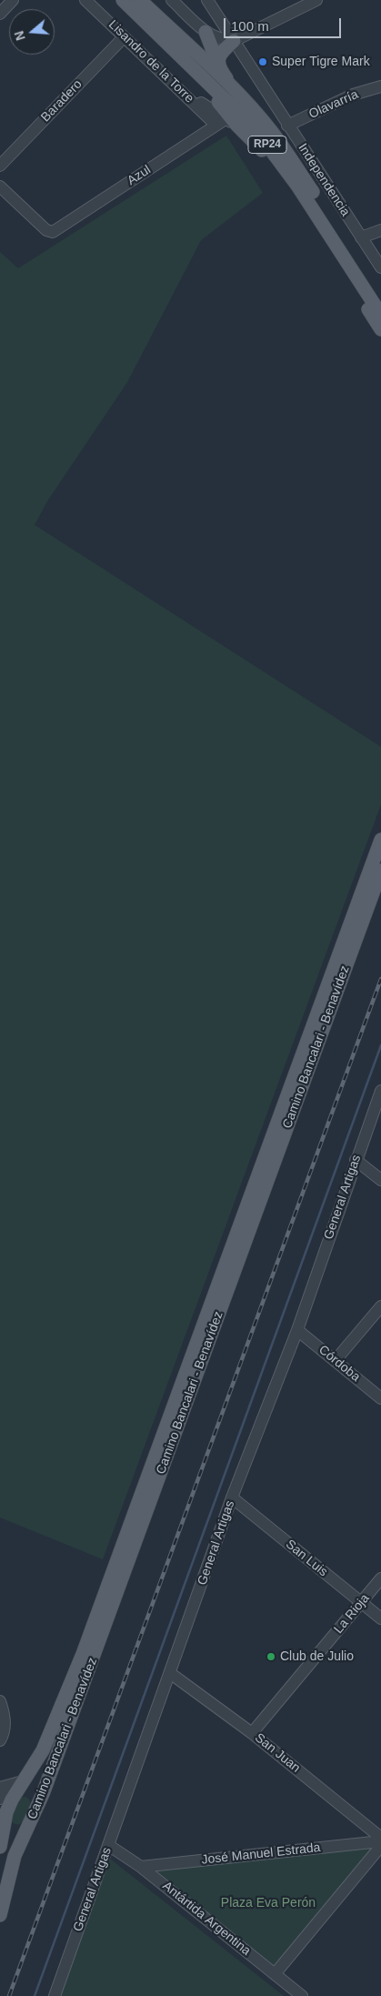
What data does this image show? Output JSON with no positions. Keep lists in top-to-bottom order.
{
  "streets": {
    "main road": ["RP24", "Camino Bancalari - Benavídez"],
    "street": [
      "Lisandro de la Torre",
      "Baradero",
      "Olavarría",
      "Azul",
      "Independencia",
      "General Artigas",
      "Córdoba",
      "San Luis",
      "La Rioja",
      "San Juan",
      "José Manuel Estrada",
      "Antártida Argentina"
    ]
  },
  "crossings": [
    ["Lisandro de la Torre", "Baradero"],
    ["Lisandro de la Torre", "Azul"],
    ["Olavarría", "Independencia"],
    ["General Artigas", "Córdoba"],
    ["General Artigas", "San Luis"],
    ["General Artigas", "San Juan"],
    ["General Artigas", "Antártida Argentina"],
    ["San Luis", "La Rioja"],
    ["La Rioja", "San Juan"],
    ["José Manuel Estrada", "Antártida Argentina"]
  ],
  "parks": ["Plaza Eva Perón"],
  "places": ["Super Tigre Mark", "Club de Julio"],
  "scale_bar": "100 m",
  "north": "left"
}
